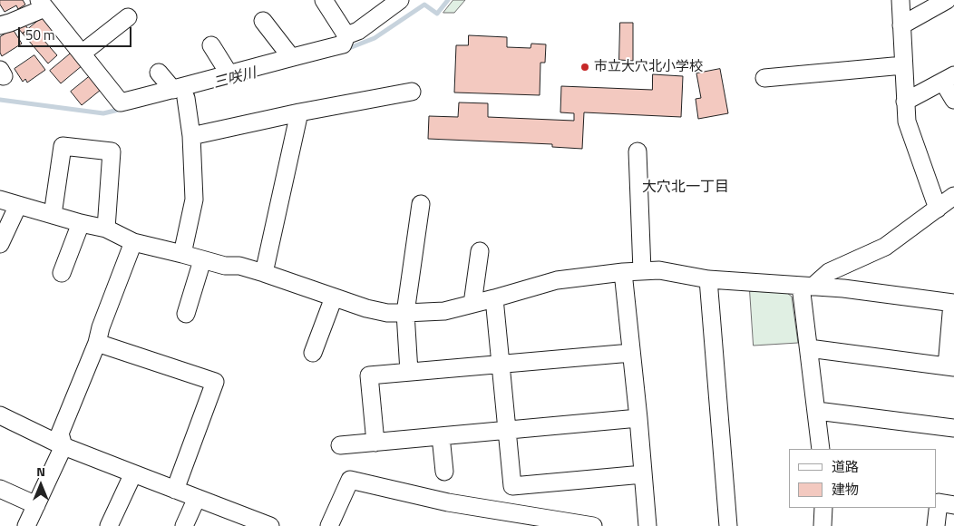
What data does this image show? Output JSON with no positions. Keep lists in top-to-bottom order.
{
  "districts": ["大穴北一丁目"],
  "water": ["三咲川"],
  "places": ["市立大穴北小学校"],
  "legend": ["道路", "建物"],
  "scale_bar": "50 m",
  "north": "top"
}
